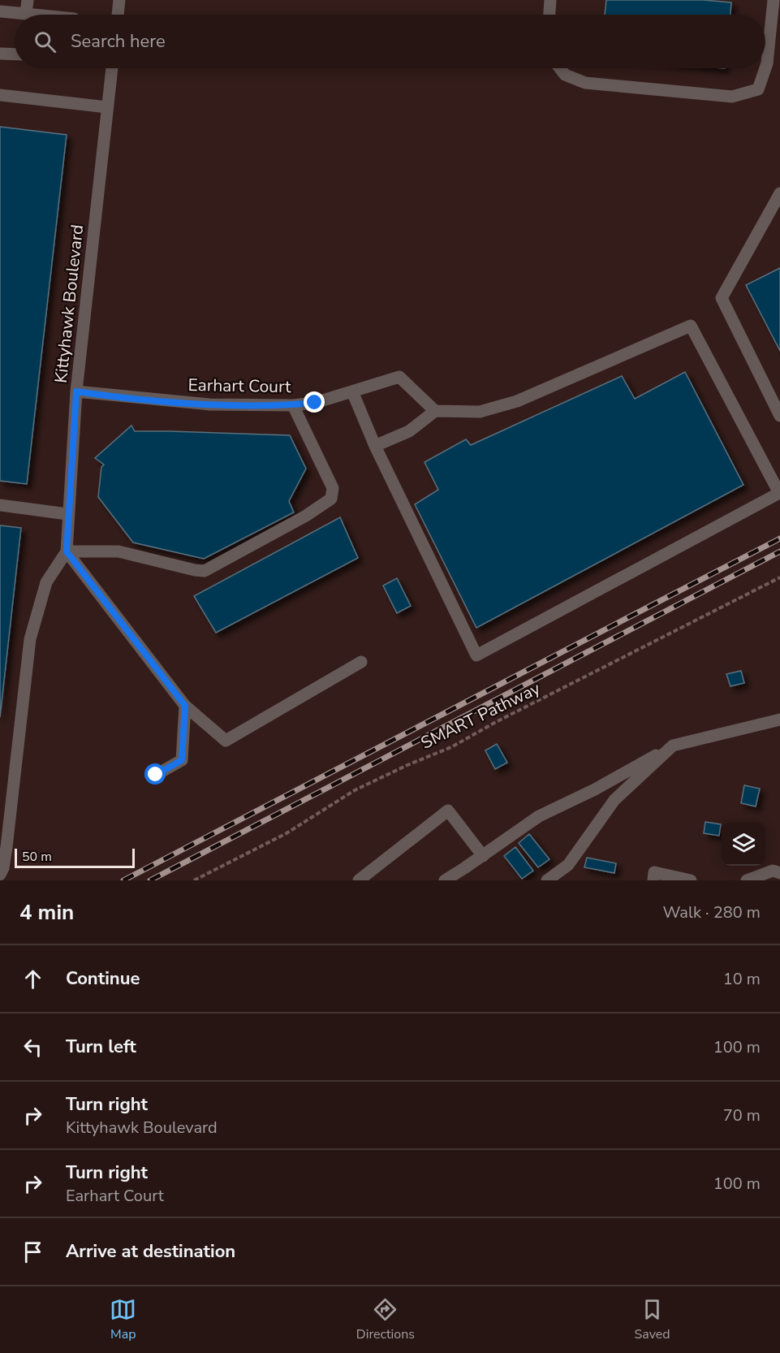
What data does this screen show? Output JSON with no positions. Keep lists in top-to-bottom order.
{
  "streets": {
    "street": ["Kittyhawk Boulevard", "Earhart Court"],
    "path": ["SMART Pathway"]
  },
  "crossings": [
    ["Kittyhawk Boulevard", "Earhart Court"]
  ],
  "scale_bar": "50 m",
  "page": {
    "search": "Search here",
    "scale": "50 m",
    "heading": ["4 min", "Walk · 280 m"],
    "list": [
      ["Continue", "10 m"],
      ["Turn left", "100 m"],
      ["Turn right", "Kittyhawk Boulevard", "70 m"],
      ["Turn right", "Earhart Court", "100 m"],
      "Arrive at destination"
    ],
    "nav": ["Map", "Directions", "Saved"]
  }
}
